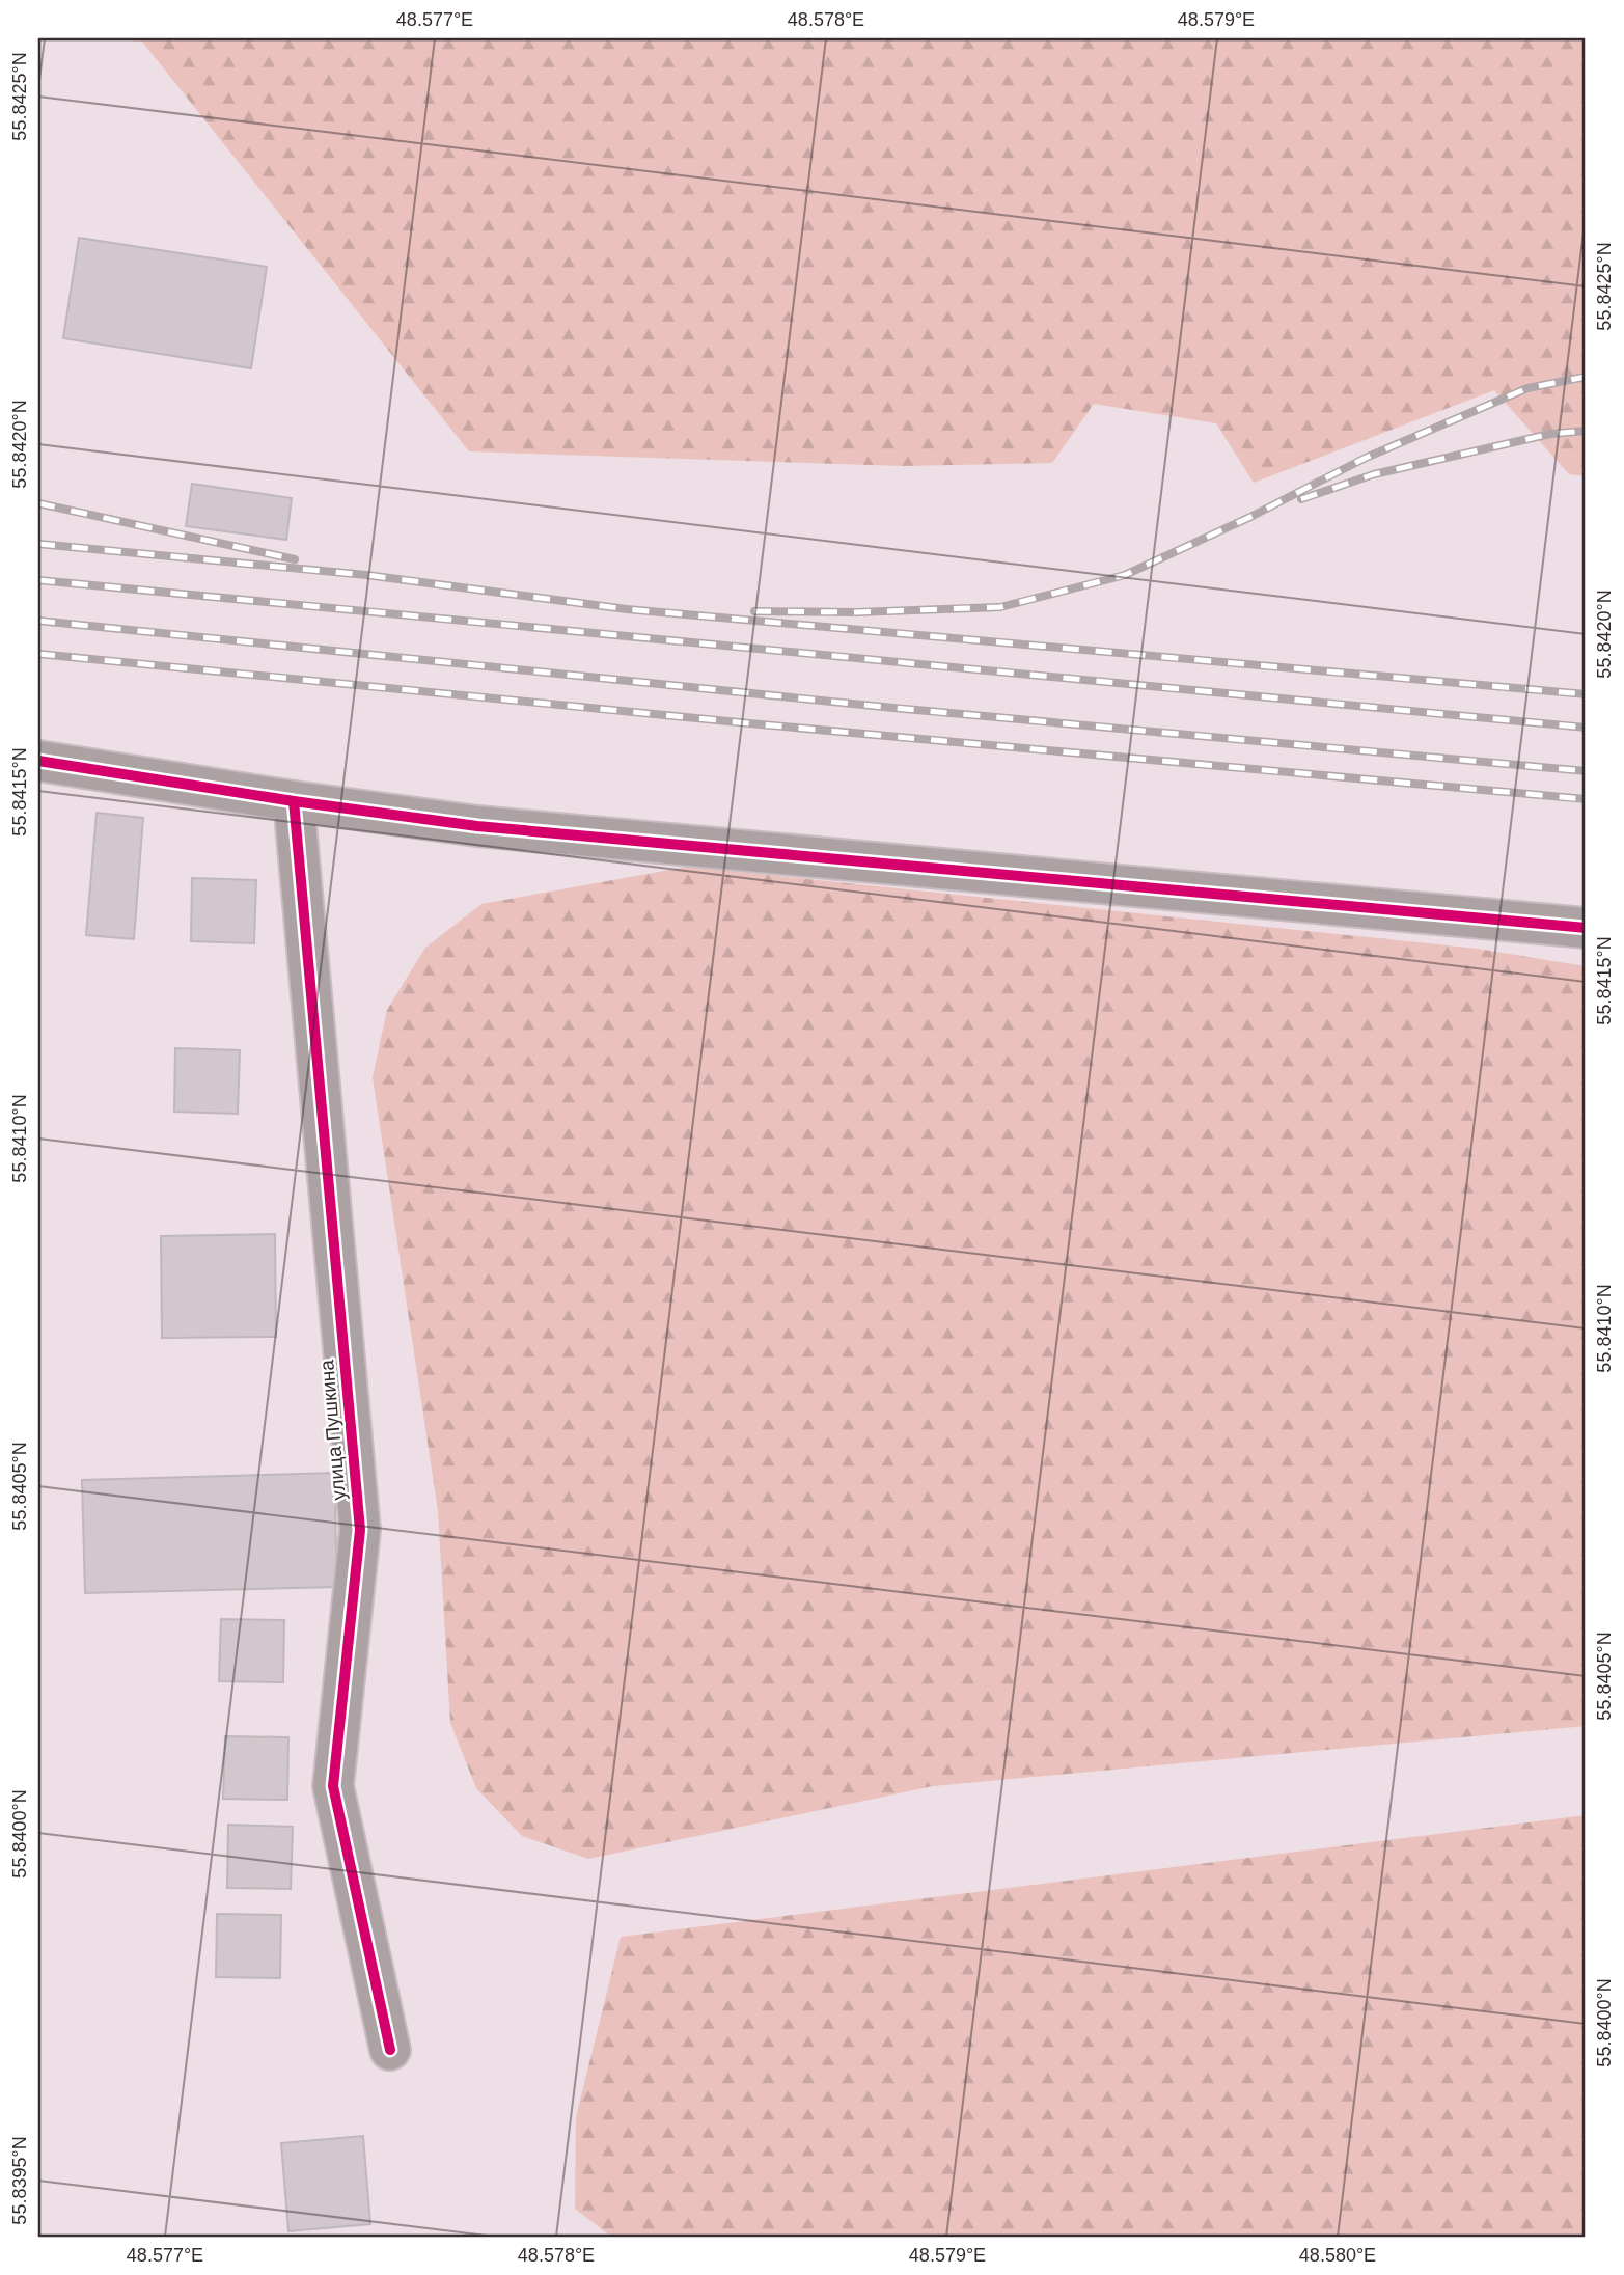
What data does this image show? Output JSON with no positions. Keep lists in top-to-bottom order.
{
  "streets": {
    "street": ["улица Пушкина"]
  },
  "coordinates": [
    "48.577°E",
    "48.578°E",
    "48.579°E",
    "55.8425°N",
    "55.8420°N",
    "55.8415°N",
    "55.8410°N",
    "55.8405°N",
    "55.8400°N",
    "55.8395°N",
    "48.580°E"
  ]
}
